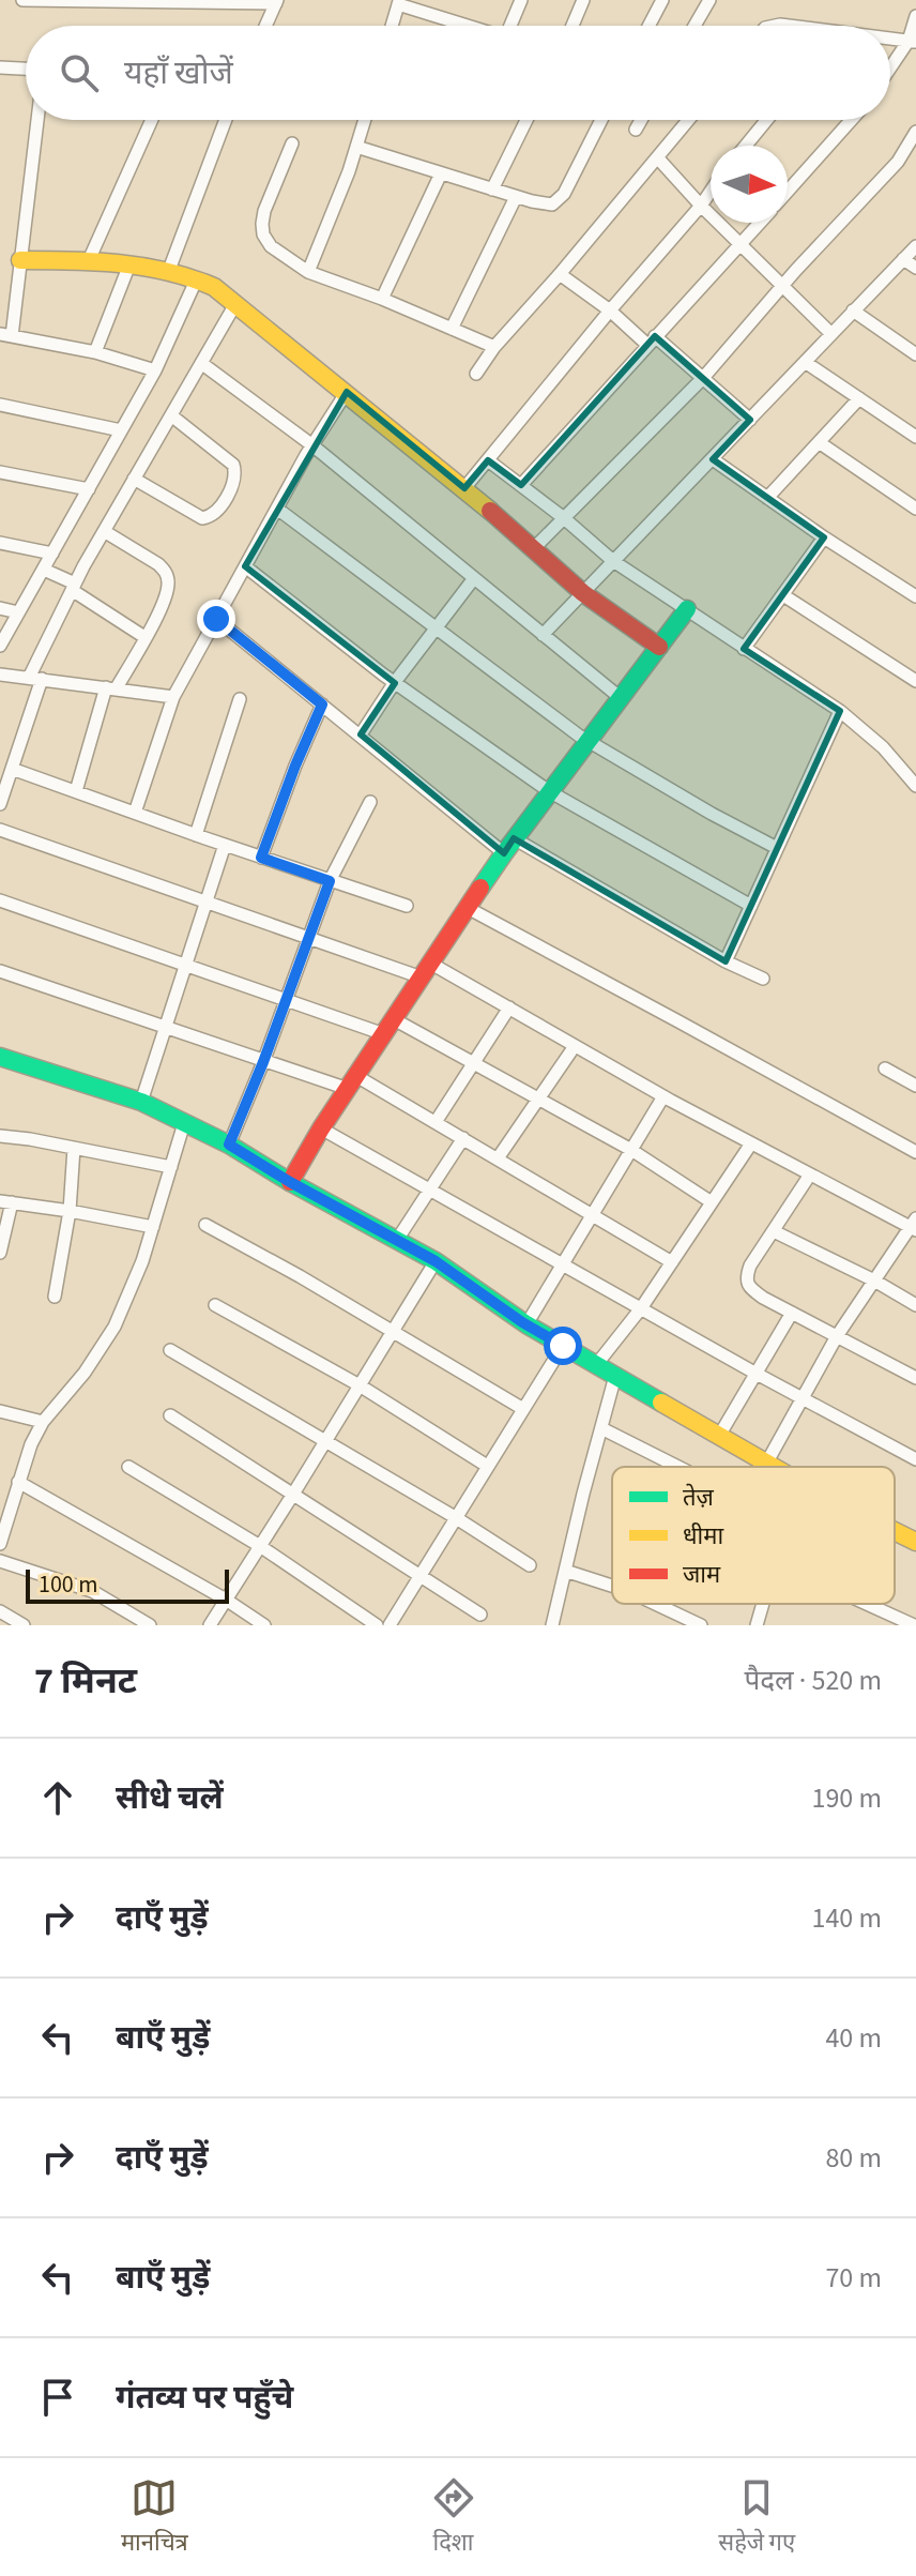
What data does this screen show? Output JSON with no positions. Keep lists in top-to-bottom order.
{
  "legend": ["तेज़", "धीमा", "जाम"],
  "scale_bar": "100 m",
  "north": "right",
  "page": {
    "search": "यहाँ खोजें",
    "scale": "100 m",
    "heading": ["7 मिनट", "पैदल · 520 m"],
    "list": [
      ["सीधे चलें", "190 m"],
      ["दाएँ मुड़ें", "140 m"],
      ["बाएँ मुड़ें", "40 m"],
      ["दाएँ मुड़ें", "80 m"],
      ["बाएँ मुड़ें", "70 m"],
      "गंतव्य पर पहुँचे"
    ],
    "nav": ["मानचित्र", "दिशा", "सहेजे गए"]
  }
}
